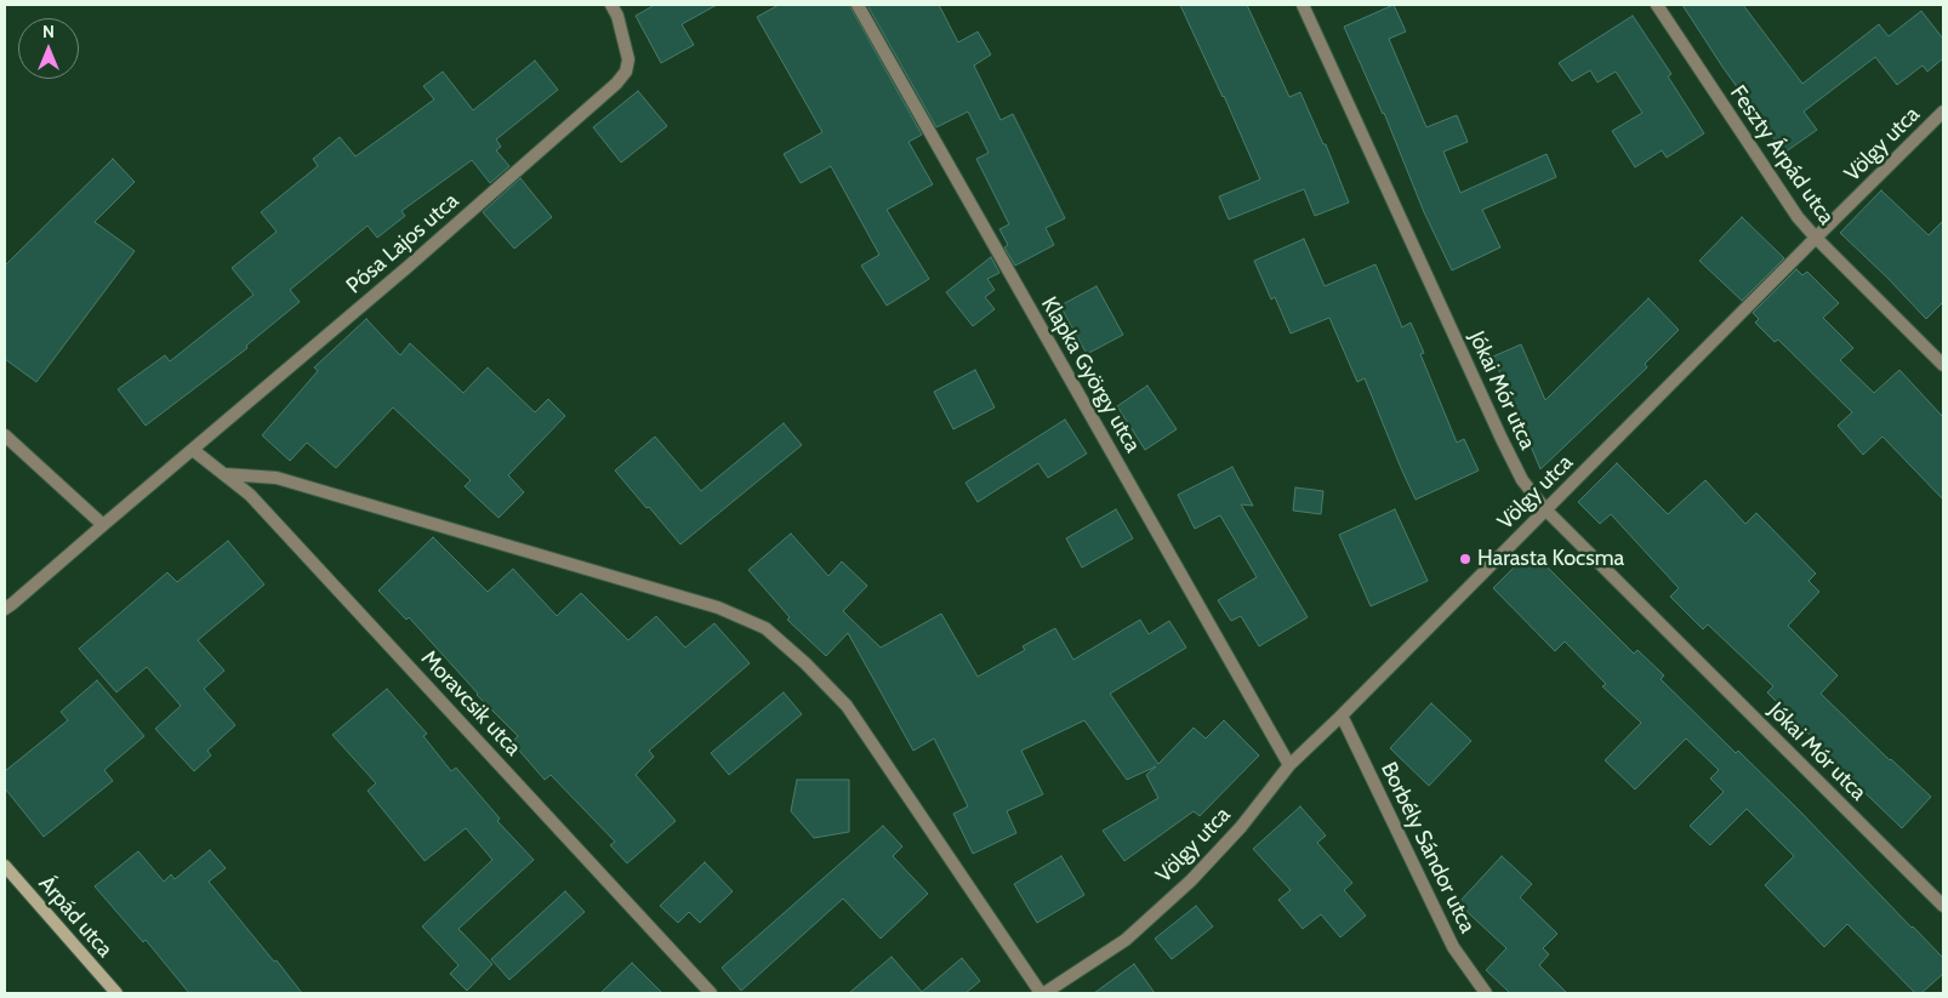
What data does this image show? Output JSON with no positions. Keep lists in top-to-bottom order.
{
  "streets": {
    "street": [
      "Völgy utca",
      "Feszty Árpád utca",
      "Pósa Lajos utca",
      "Klapka György utca",
      "Jókai Mór utca",
      "Moravcsik utca",
      "Borbély Sándor utca",
      "Árpád utca"
    ]
  },
  "crossings": [
    ["Völgy utca", "Feszty Árpád utca"],
    ["Völgy utca", "Klapka György utca"],
    ["Völgy utca", "Jókai Mór utca"],
    ["Völgy utca", "Borbély Sándor utca"],
    ["Pósa Lajos utca", "Moravcsik utca"]
  ],
  "places": ["Harasta Kocsma"],
  "north": "top"
}
